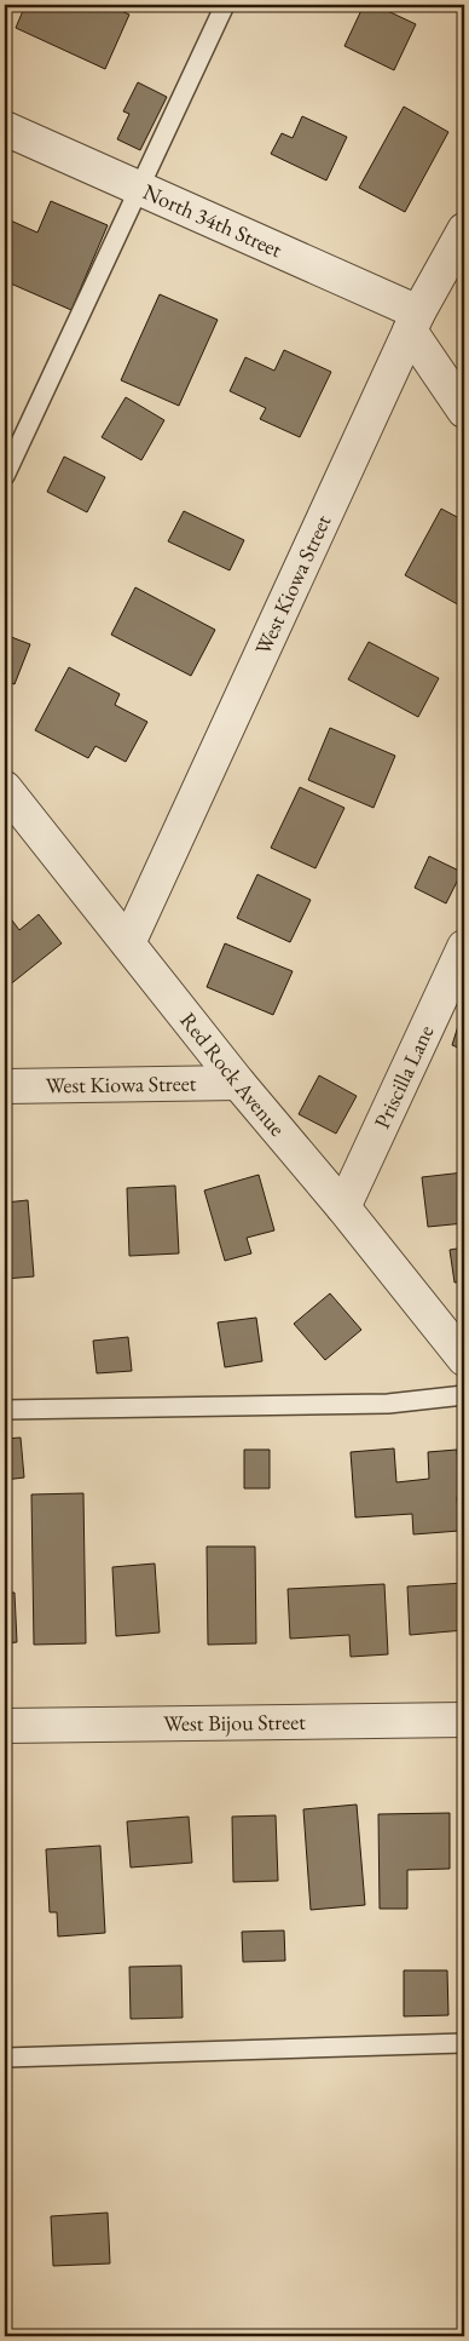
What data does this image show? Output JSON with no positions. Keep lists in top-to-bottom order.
{
  "streets": {
    "street": [
      "North 34th Street",
      "West Kiowa Street",
      "Red Rock Avenue",
      "Priscilla Lane",
      "West Bijou Street"
    ]
  },
  "crossings": [
    ["North 34th Street", "West Kiowa Street"],
    ["West Kiowa Street", "Red Rock Avenue"],
    ["Red Rock Avenue", "Priscilla Lane"]
  ]
}
